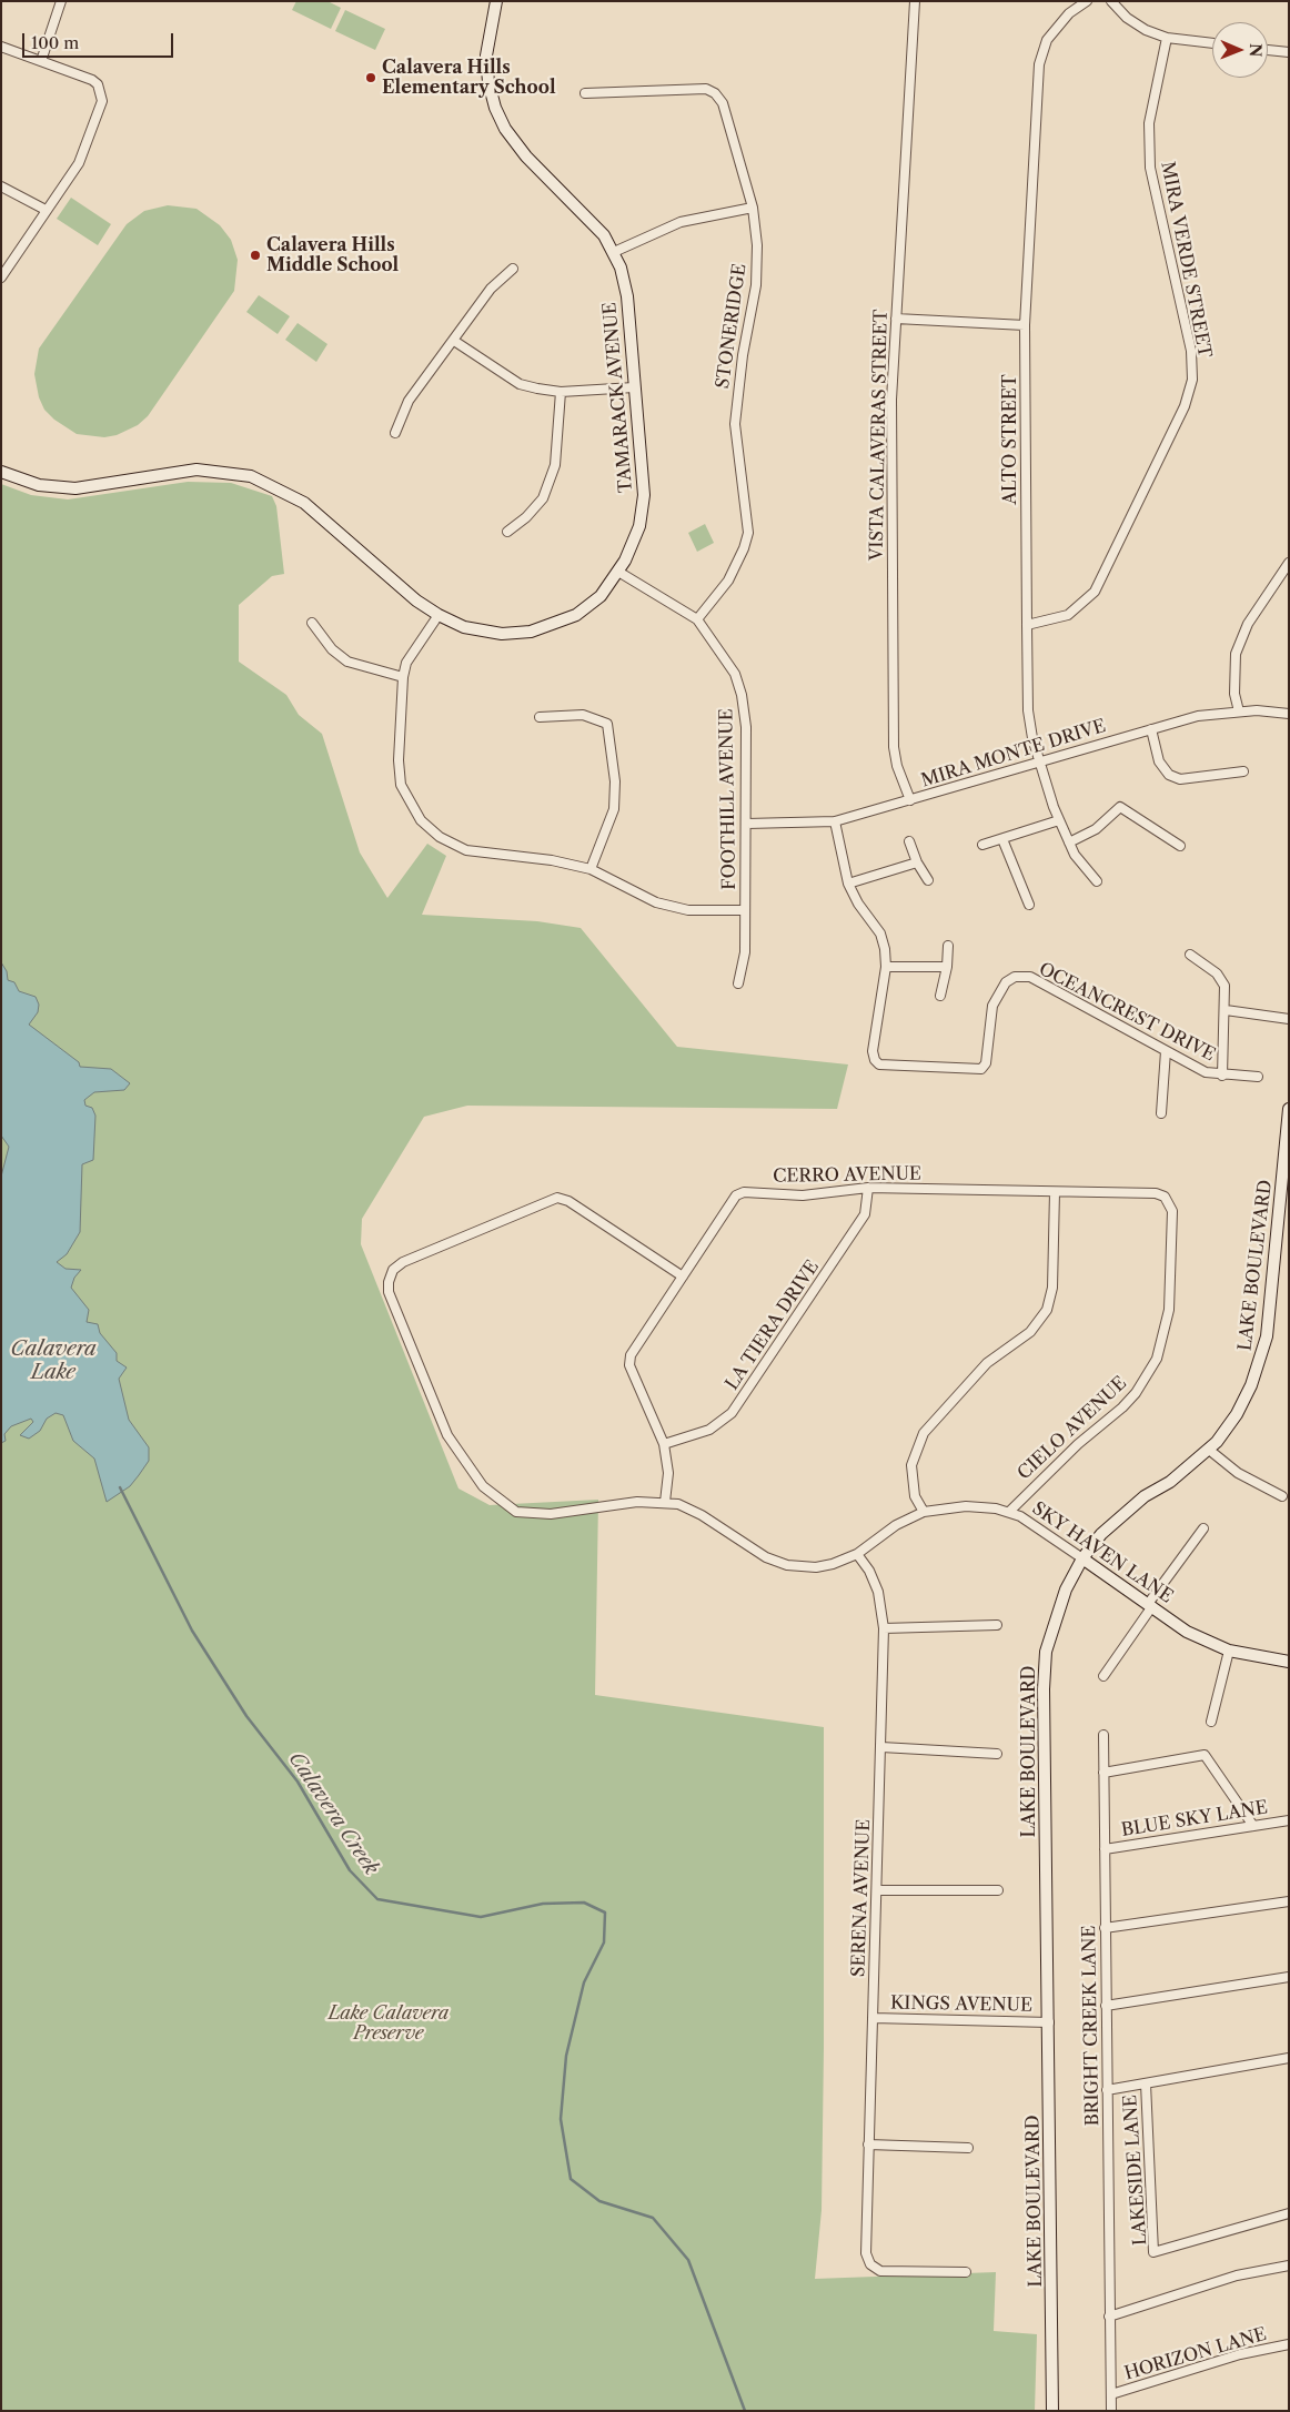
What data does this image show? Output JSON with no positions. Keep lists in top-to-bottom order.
{
  "streets": {
    "street": [
      "MIRA VERDE STREET",
      "STONERIDGE",
      "TAMARACK AVENUE",
      "VISTA CALAVERAS STREET",
      "ALTO STREET",
      "MIRA MONTE DRIVE",
      "FOOTHILL AVENUE",
      "OCEANCREST DRIVE",
      "CERRO AVENUE",
      "LAKE BOULEVARD",
      "LA TIERA DRIVE",
      "CIELO AVENUE",
      "SKY HAVEN LANE",
      "BLUE SKY LANE",
      "SERENA AVENUE",
      "KINGS AVENUE",
      "BRIGHT CREEK LANE",
      "LAKESIDE LANE",
      "HORIZON LANE"
    ]
  },
  "crossings": [
    ["MIRA VERDE STREET", "ALTO STREET"],
    ["STONERIDGE", "FOOTHILL AVENUE"],
    ["TAMARACK AVENUE", "FOOTHILL AVENUE"],
    ["VISTA CALAVERAS STREET", "MIRA MONTE DRIVE"],
    ["ALTO STREET", "MIRA MONTE DRIVE"],
    ["MIRA MONTE DRIVE", "FOOTHILL AVENUE"],
    ["CERRO AVENUE", "LA TIERA DRIVE"],
    ["CERRO AVENUE", "CIELO AVENUE"],
    ["CERRO AVENUE", "SKY HAVEN LANE"],
    ["LAKE BOULEVARD", "SKY HAVEN LANE"],
    ["LAKE BOULEVARD", "KINGS AVENUE"],
    ["CIELO AVENUE", "SKY HAVEN LANE"],
    ["SKY HAVEN LANE", "SERENA AVENUE"],
    ["BLUE SKY LANE", "BRIGHT CREEK LANE"],
    ["SERENA AVENUE", "KINGS AVENUE"],
    ["BRIGHT CREEK LANE", "HORIZON LANE"]
  ],
  "water": ["Calavera Lake", "Calavera Creek"],
  "parks": ["Lake Calavera Preserve"],
  "places": ["Calavera Hills Elementary School", "Calavera Hills Middle School"],
  "scale_bar": "100 m",
  "north": "right"
}
